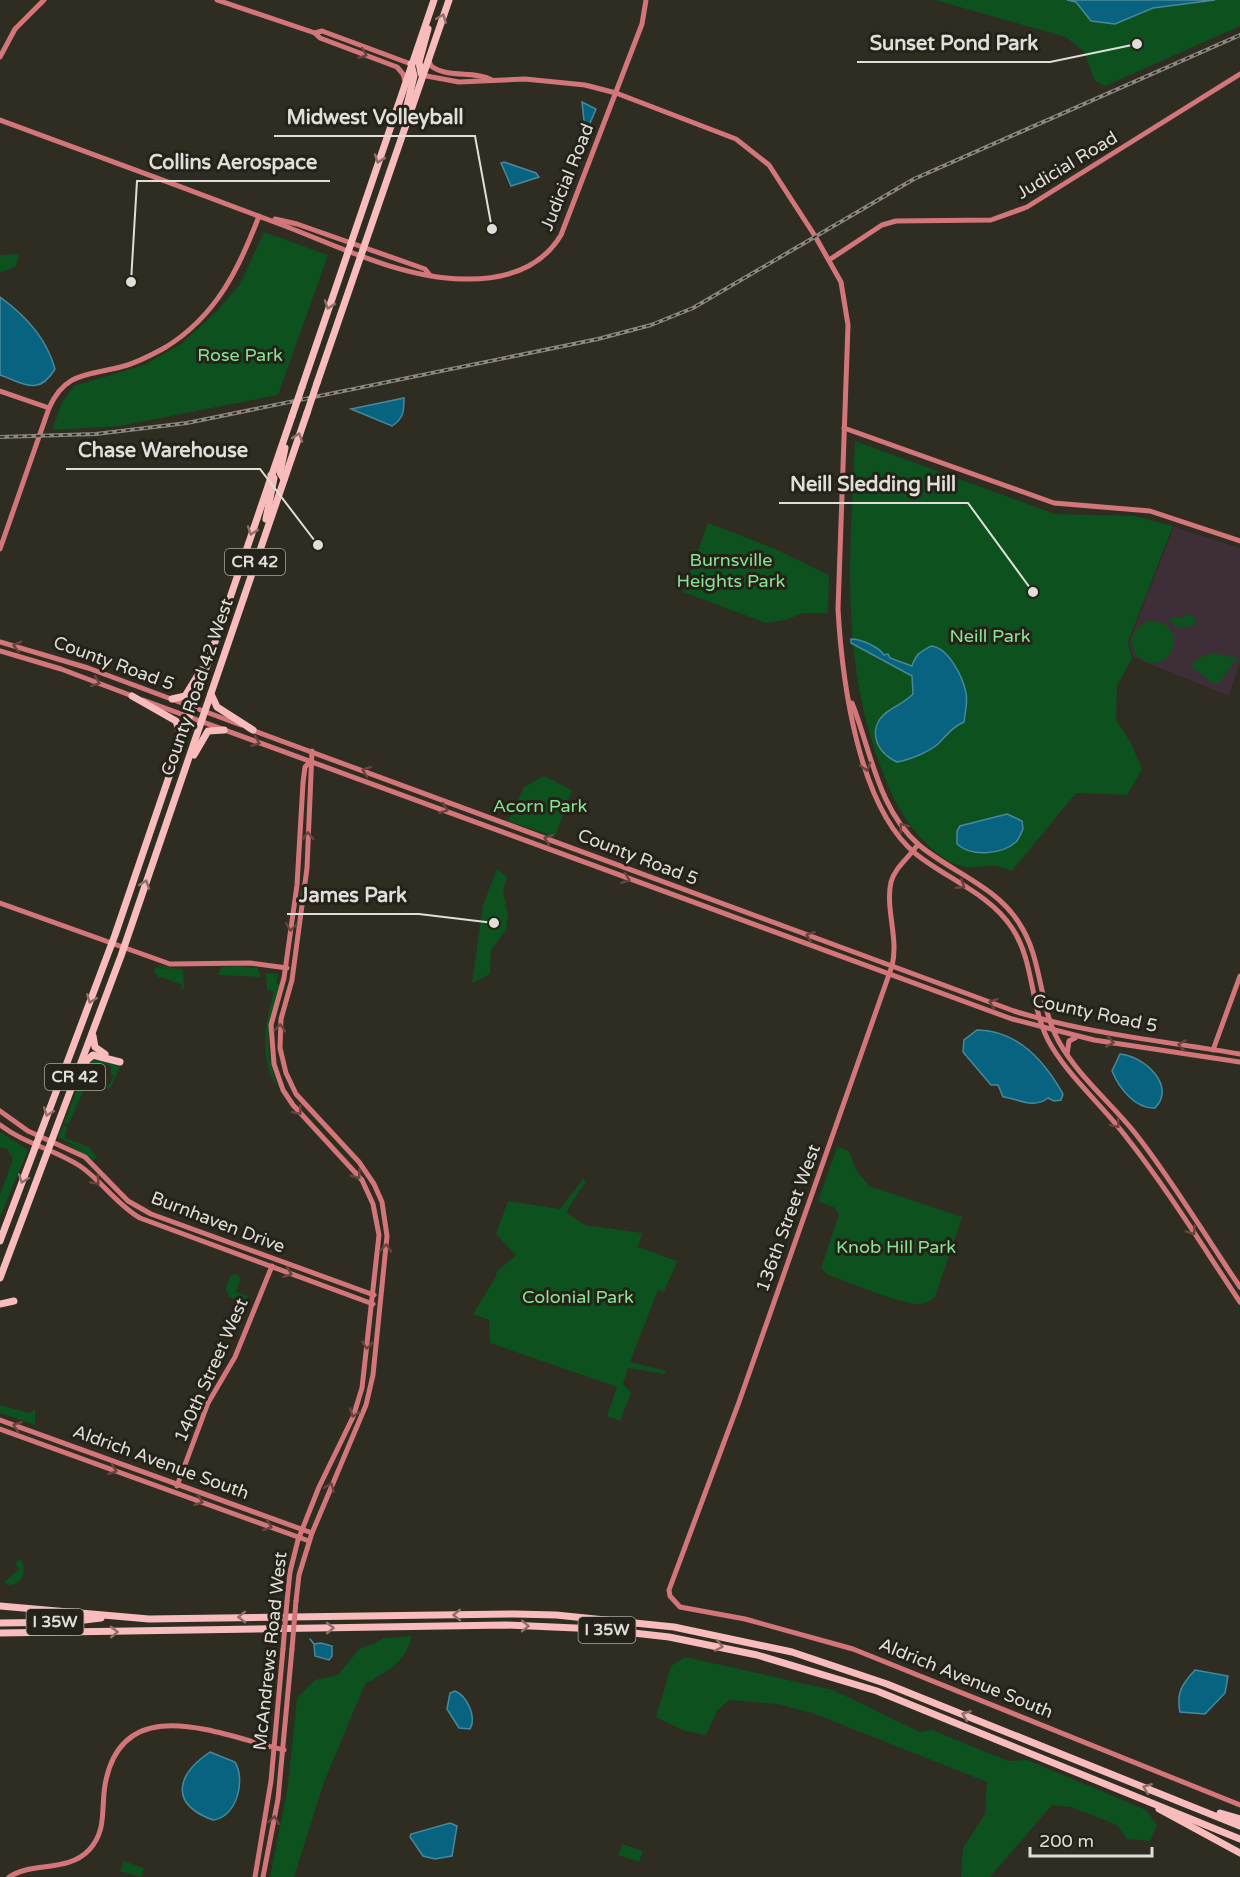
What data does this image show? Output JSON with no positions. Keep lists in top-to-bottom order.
{
  "streets": {
    "highway": ["CR 42", "County Road 42 West", "I 35W"],
    "street": [
      "Judicial Road",
      "County Road 5",
      "136th Street West",
      "Burnhaven Drive",
      "140th Street West",
      "Aldrich Avenue South",
      "McAndrews Road West"
    ]
  },
  "crossings": [
    ["Judicial Road", "County Road 42 West"],
    ["County Road 5", "County Road 42 West"],
    ["County Road 5", "136th Street West"],
    ["County Road 5", "McAndrews Road West"],
    ["County Road 42 West", "Burnhaven Drive"],
    ["136th Street West", "Aldrich Avenue South"],
    ["Burnhaven Drive", "140th Street West"],
    ["Burnhaven Drive", "McAndrews Road West"],
    ["140th Street West", "Aldrich Avenue South"],
    ["Aldrich Avenue South", "McAndrews Road West"]
  ],
  "parks": [
    "Rose Park",
    "Burnsville Heights Park",
    "Neill Park",
    "Acorn Park",
    "Knob Hill Park",
    "Colonial Park"
  ],
  "places": [
    "Sunset Pond Park",
    "Midwest Volleyball",
    "Collins Aerospace",
    "Chase Warehouse",
    "Neill Sledding Hill",
    "James Park"
  ],
  "scale_bar": "200 m"
}
